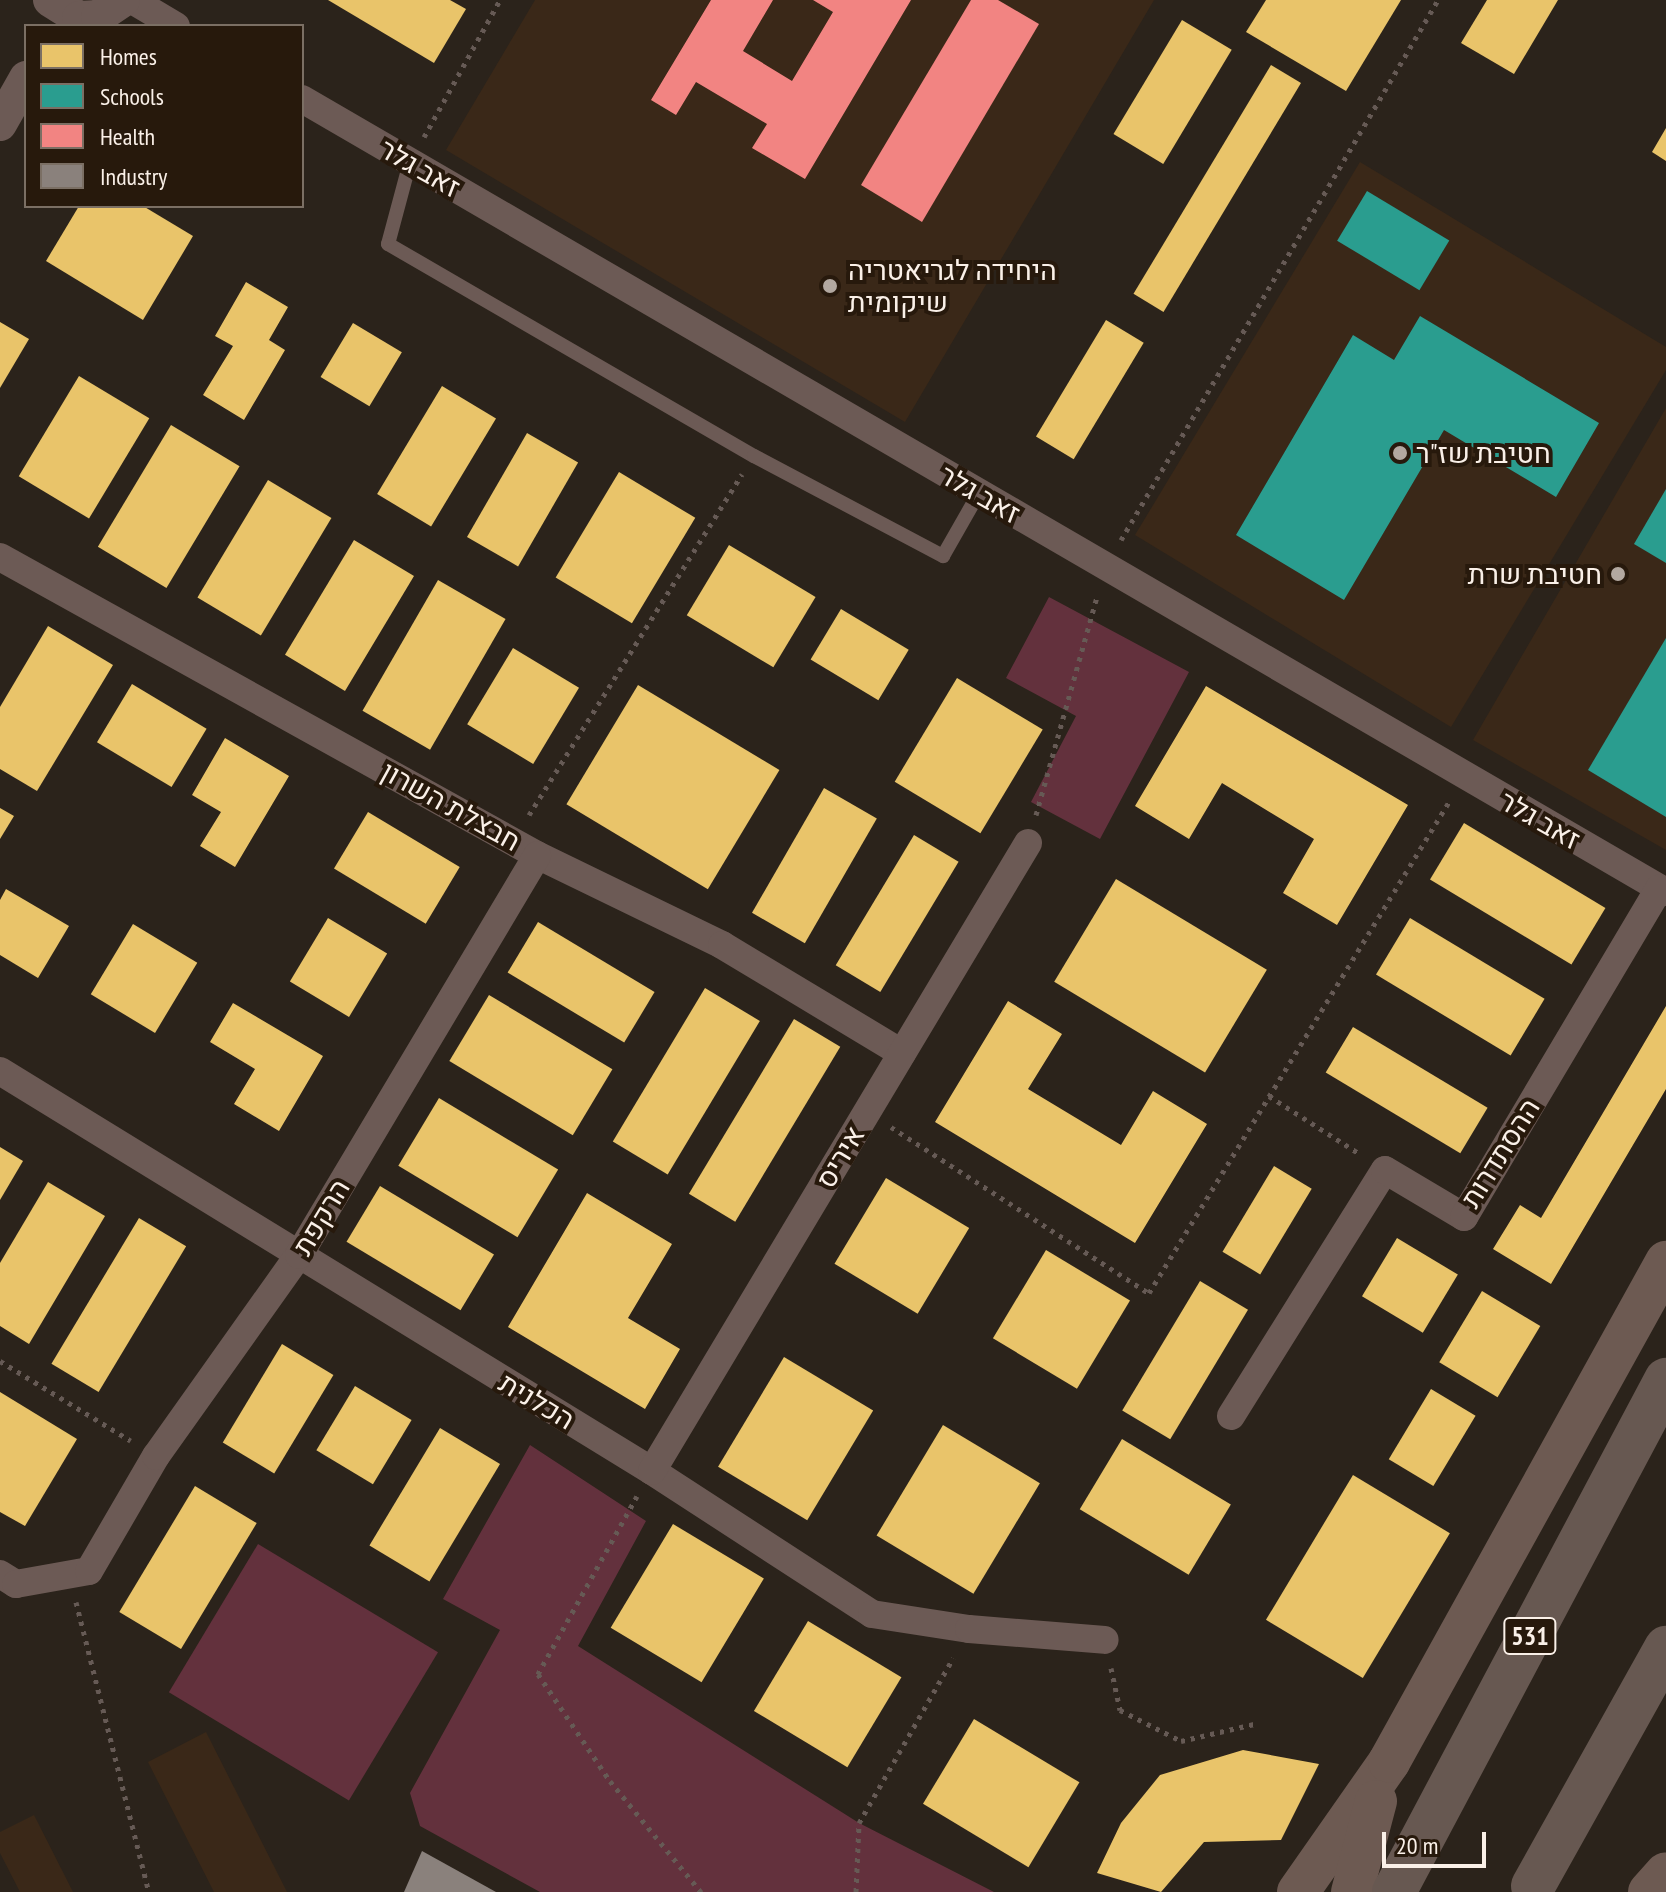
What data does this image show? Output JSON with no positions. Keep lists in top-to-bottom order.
{
  "streets": {
    "highway": ["531"],
    "street": [
      "זאב גלר",
      "חבצלת השרון",
      "ההסתדרות",
      "איריס",
      "הרקפת",
      "הכלנית"
    ]
  },
  "crossings": [
    ["זאב גלר", "ההסתדרות"],
    ["חבצלת השרון", "איריס"],
    ["חבצלת השרון", "הרקפת"],
    ["איריס", "הכלנית"],
    ["הרקפת", "הכלנית"]
  ],
  "places": ["היחידה לגריאטריה שיקומית", "חטיבת שז\"ר", "חטיבת שרת"],
  "legend": [
    "Homes",
    "Schools",
    "Health",
    "Industry"
  ],
  "scale_bar": "20 m"
}
